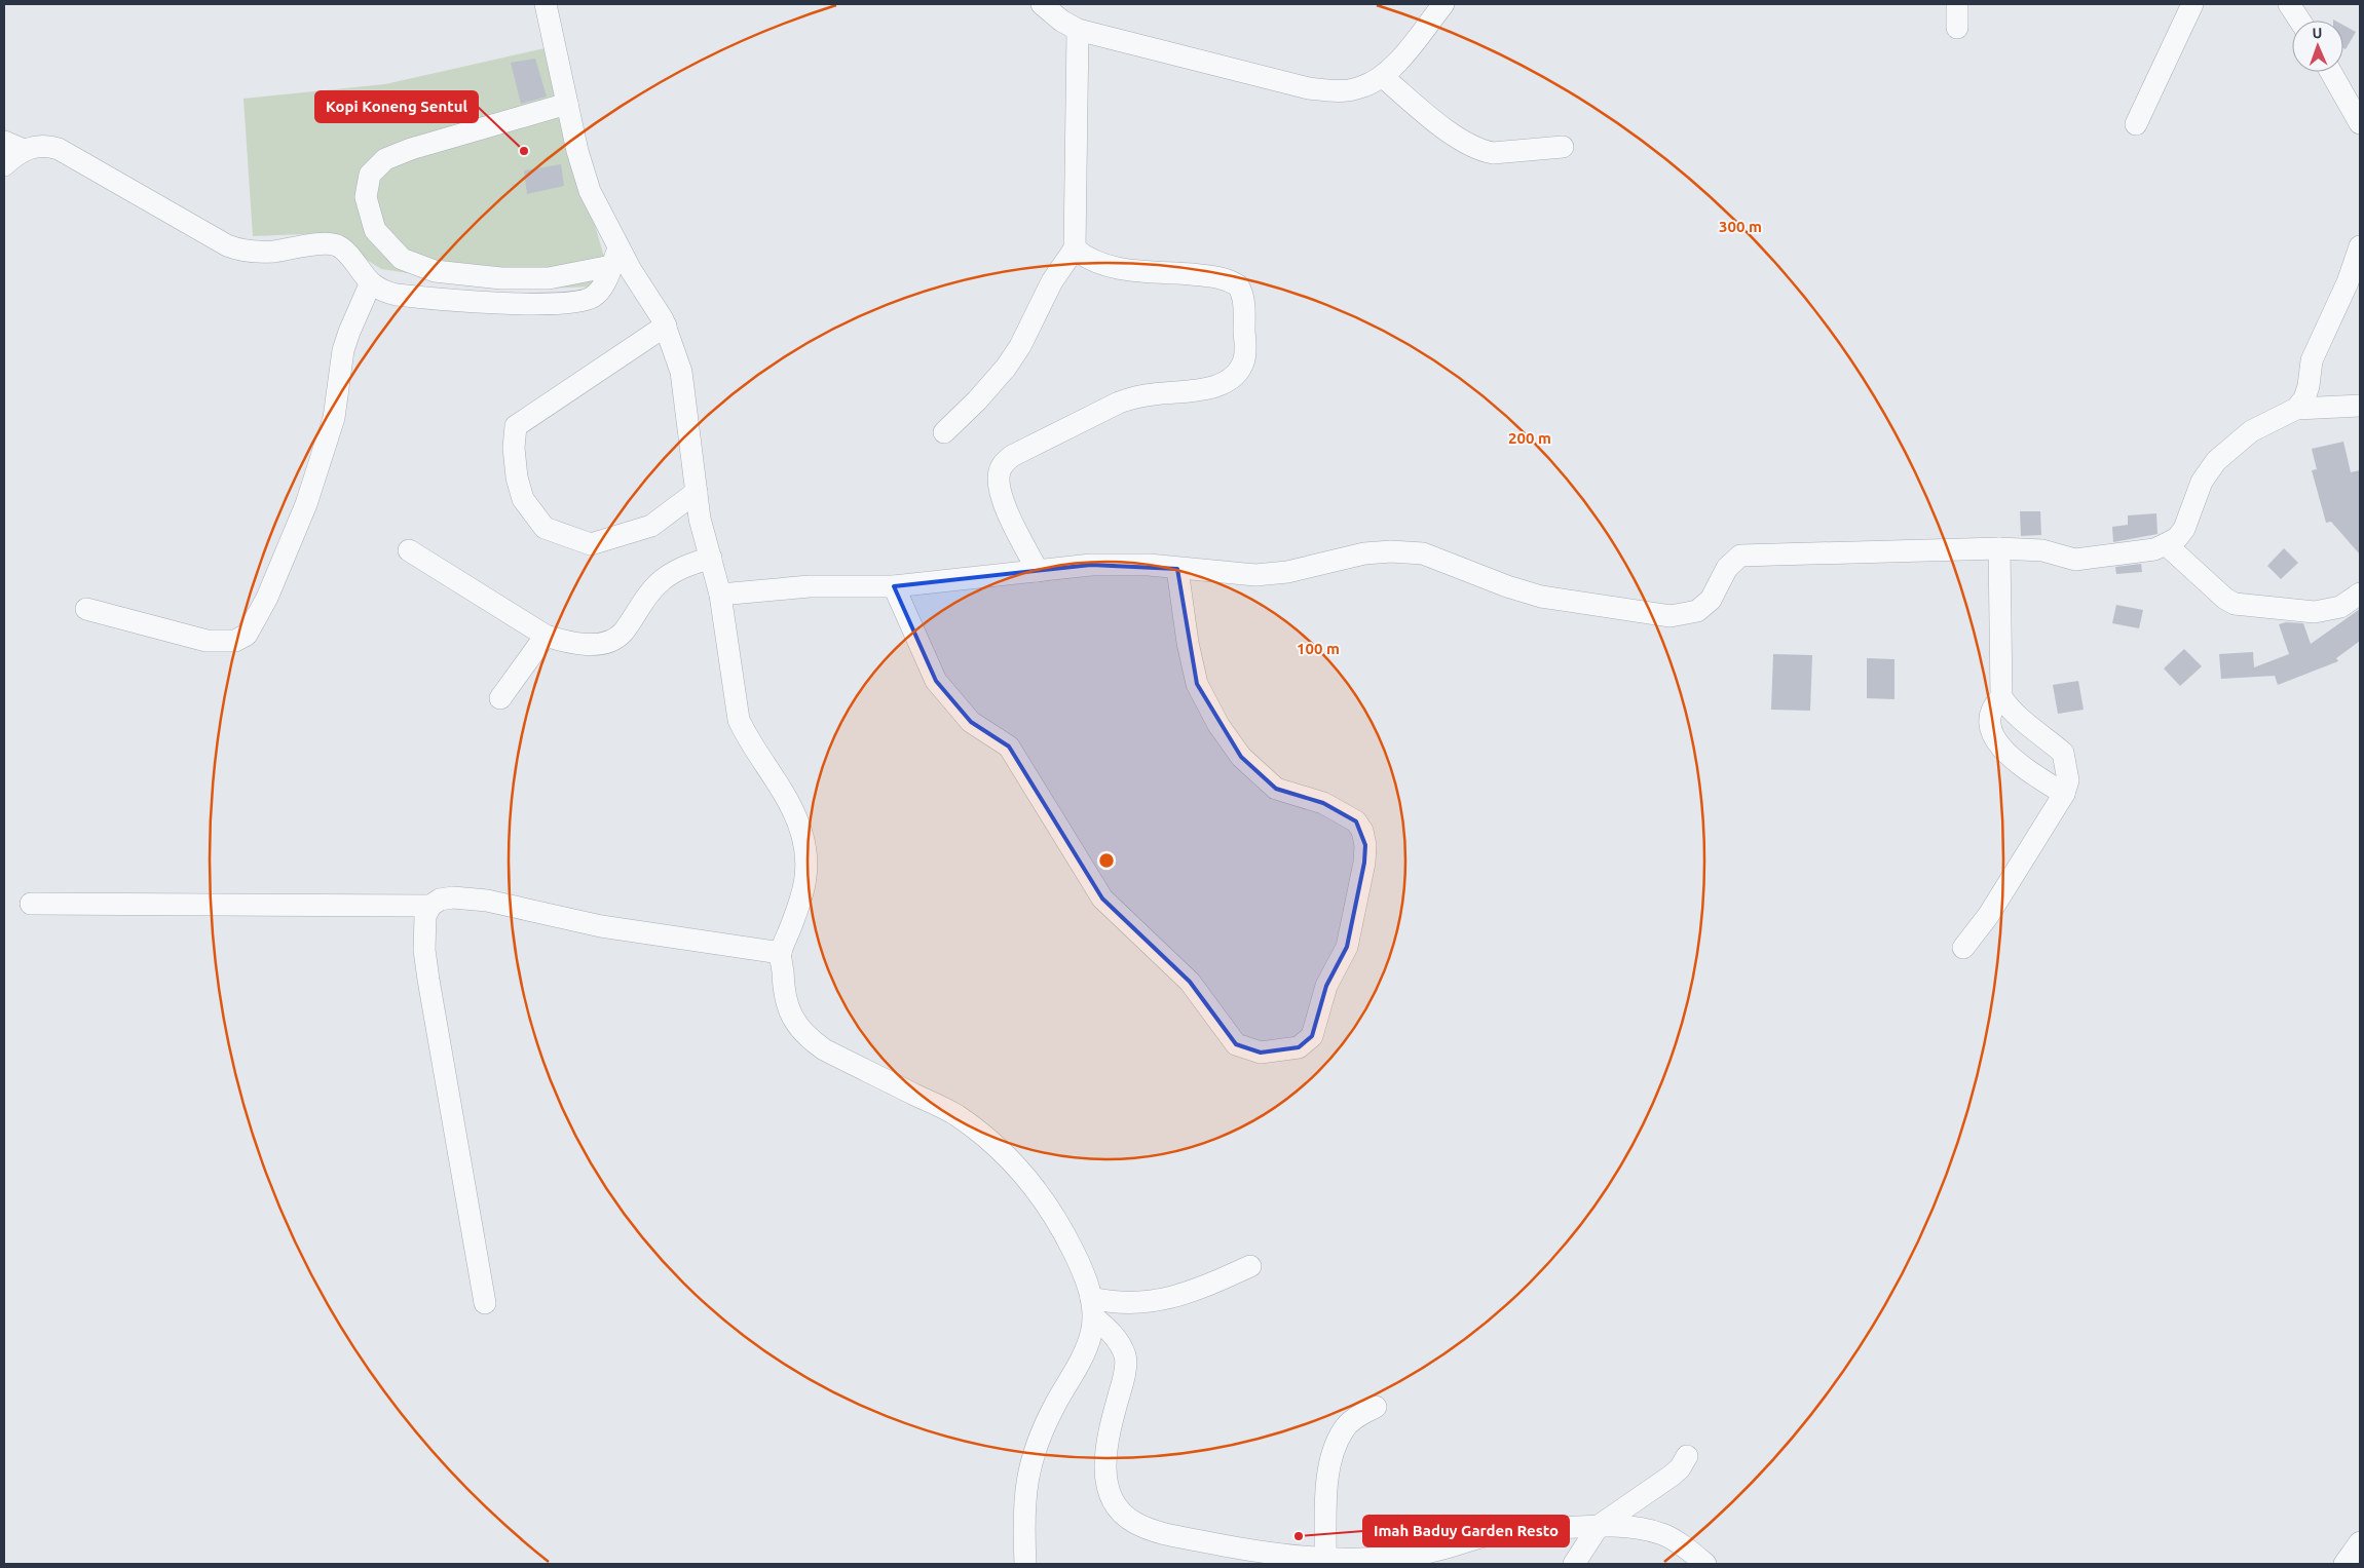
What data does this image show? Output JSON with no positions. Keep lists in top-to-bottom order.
{
  "places": ["Kopi Koneng Sentul", "Imah Baduy Garden Resto"],
  "north": "top",
  "rings": ["300 m", "200 m", "100 m"]
}
